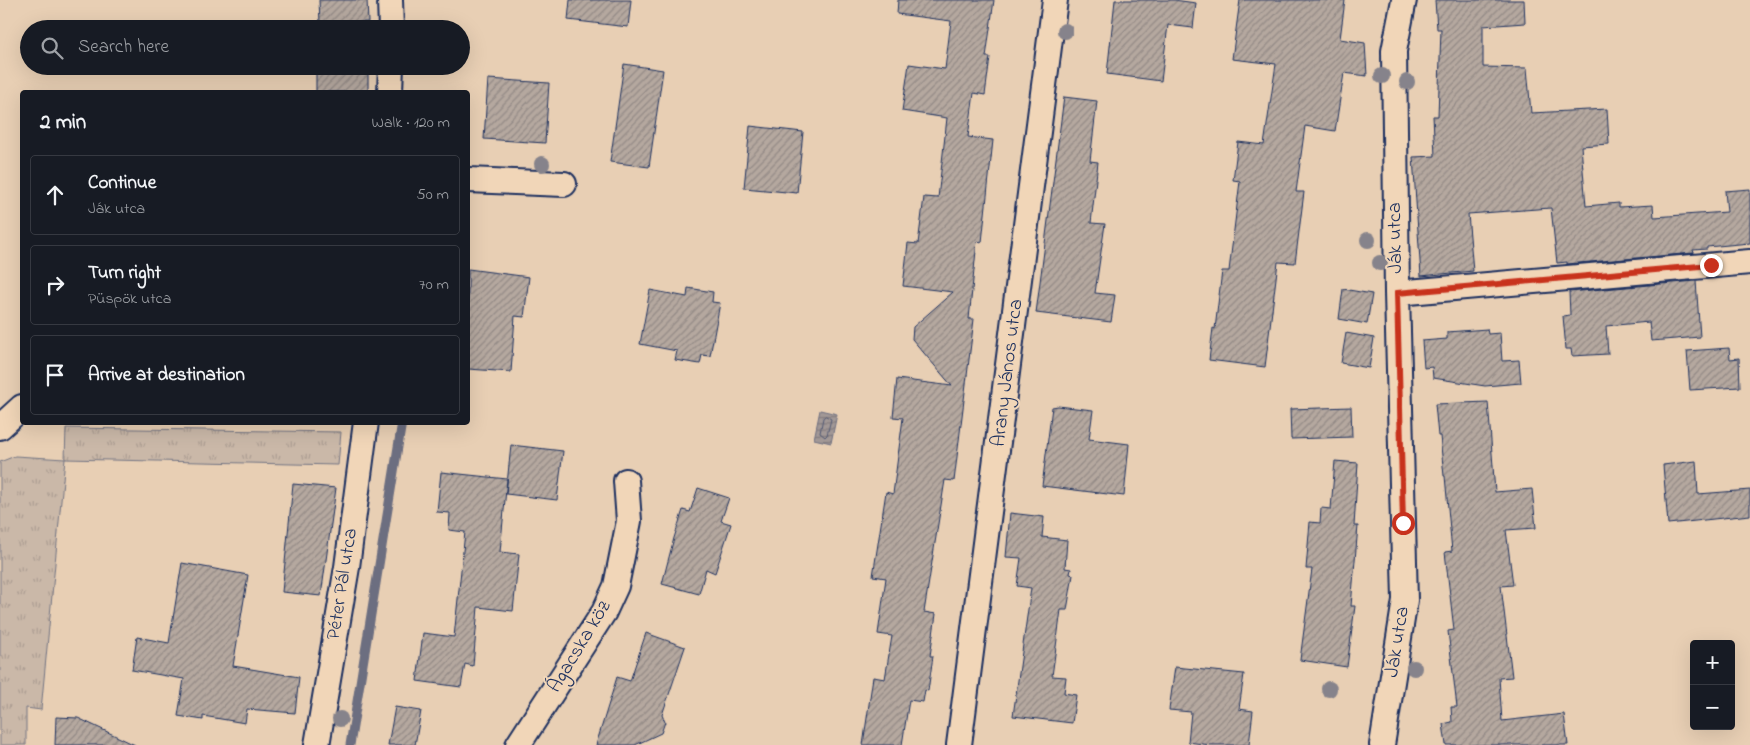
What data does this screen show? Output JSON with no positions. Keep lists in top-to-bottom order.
{
  "streets": {
    "street": [
      "Ják utca",
      "Arany János utca",
      "Péter Pál utca",
      "Ágacska köz"
    ]
  },
  "page": {
    "search": "Search here",
    "heading": ["2 min", "Walk · 120 m"],
    "list": [
      ["Continue", "Ják utca", "50 m"],
      ["Turn right", "Püspök utca", "70 m"],
      "Arrive at destination"
    ],
    "map_buttons": ["+", "−"]
  }
}
